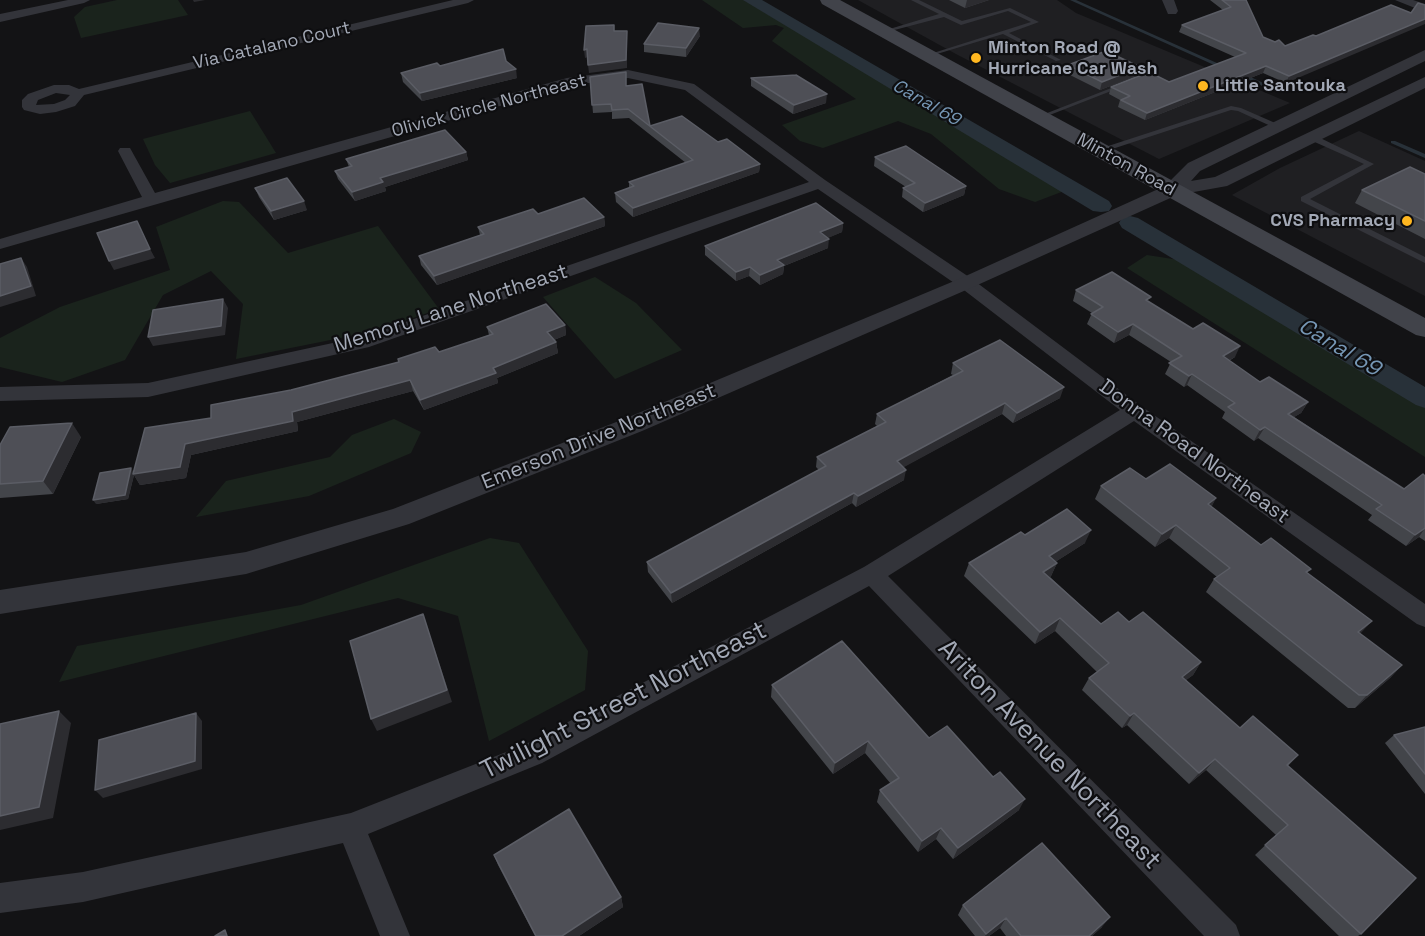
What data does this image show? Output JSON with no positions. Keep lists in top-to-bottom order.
{
  "streets": {
    "main road": ["Minton Road"],
    "street": [
      "Via Catalano Court",
      "Olivick Circle Northeast",
      "Memory Lane Northeast",
      "Emerson Drive Northeast",
      "Donna Road Northeast",
      "Twilight Street Northeast",
      "Ariton Avenue Northeast"
    ]
  },
  "crossings": [
    ["Olivick Circle Northeast", "Memory Lane Northeast"],
    ["Olivick Circle Northeast", "Emerson Drive Northeast"],
    ["Olivick Circle Northeast", "Donna Road Northeast"],
    ["Minton Road", "Emerson Drive Northeast"],
    ["Emerson Drive Northeast", "Donna Road Northeast"],
    ["Donna Road Northeast", "Twilight Street Northeast"],
    ["Twilight Street Northeast", "Ariton Avenue Northeast"]
  ],
  "water": ["Canal 69"],
  "places": ["Minton Road @ Hurricane Car Wash", "Little Santouka", "CVS Pharmacy"]
}
